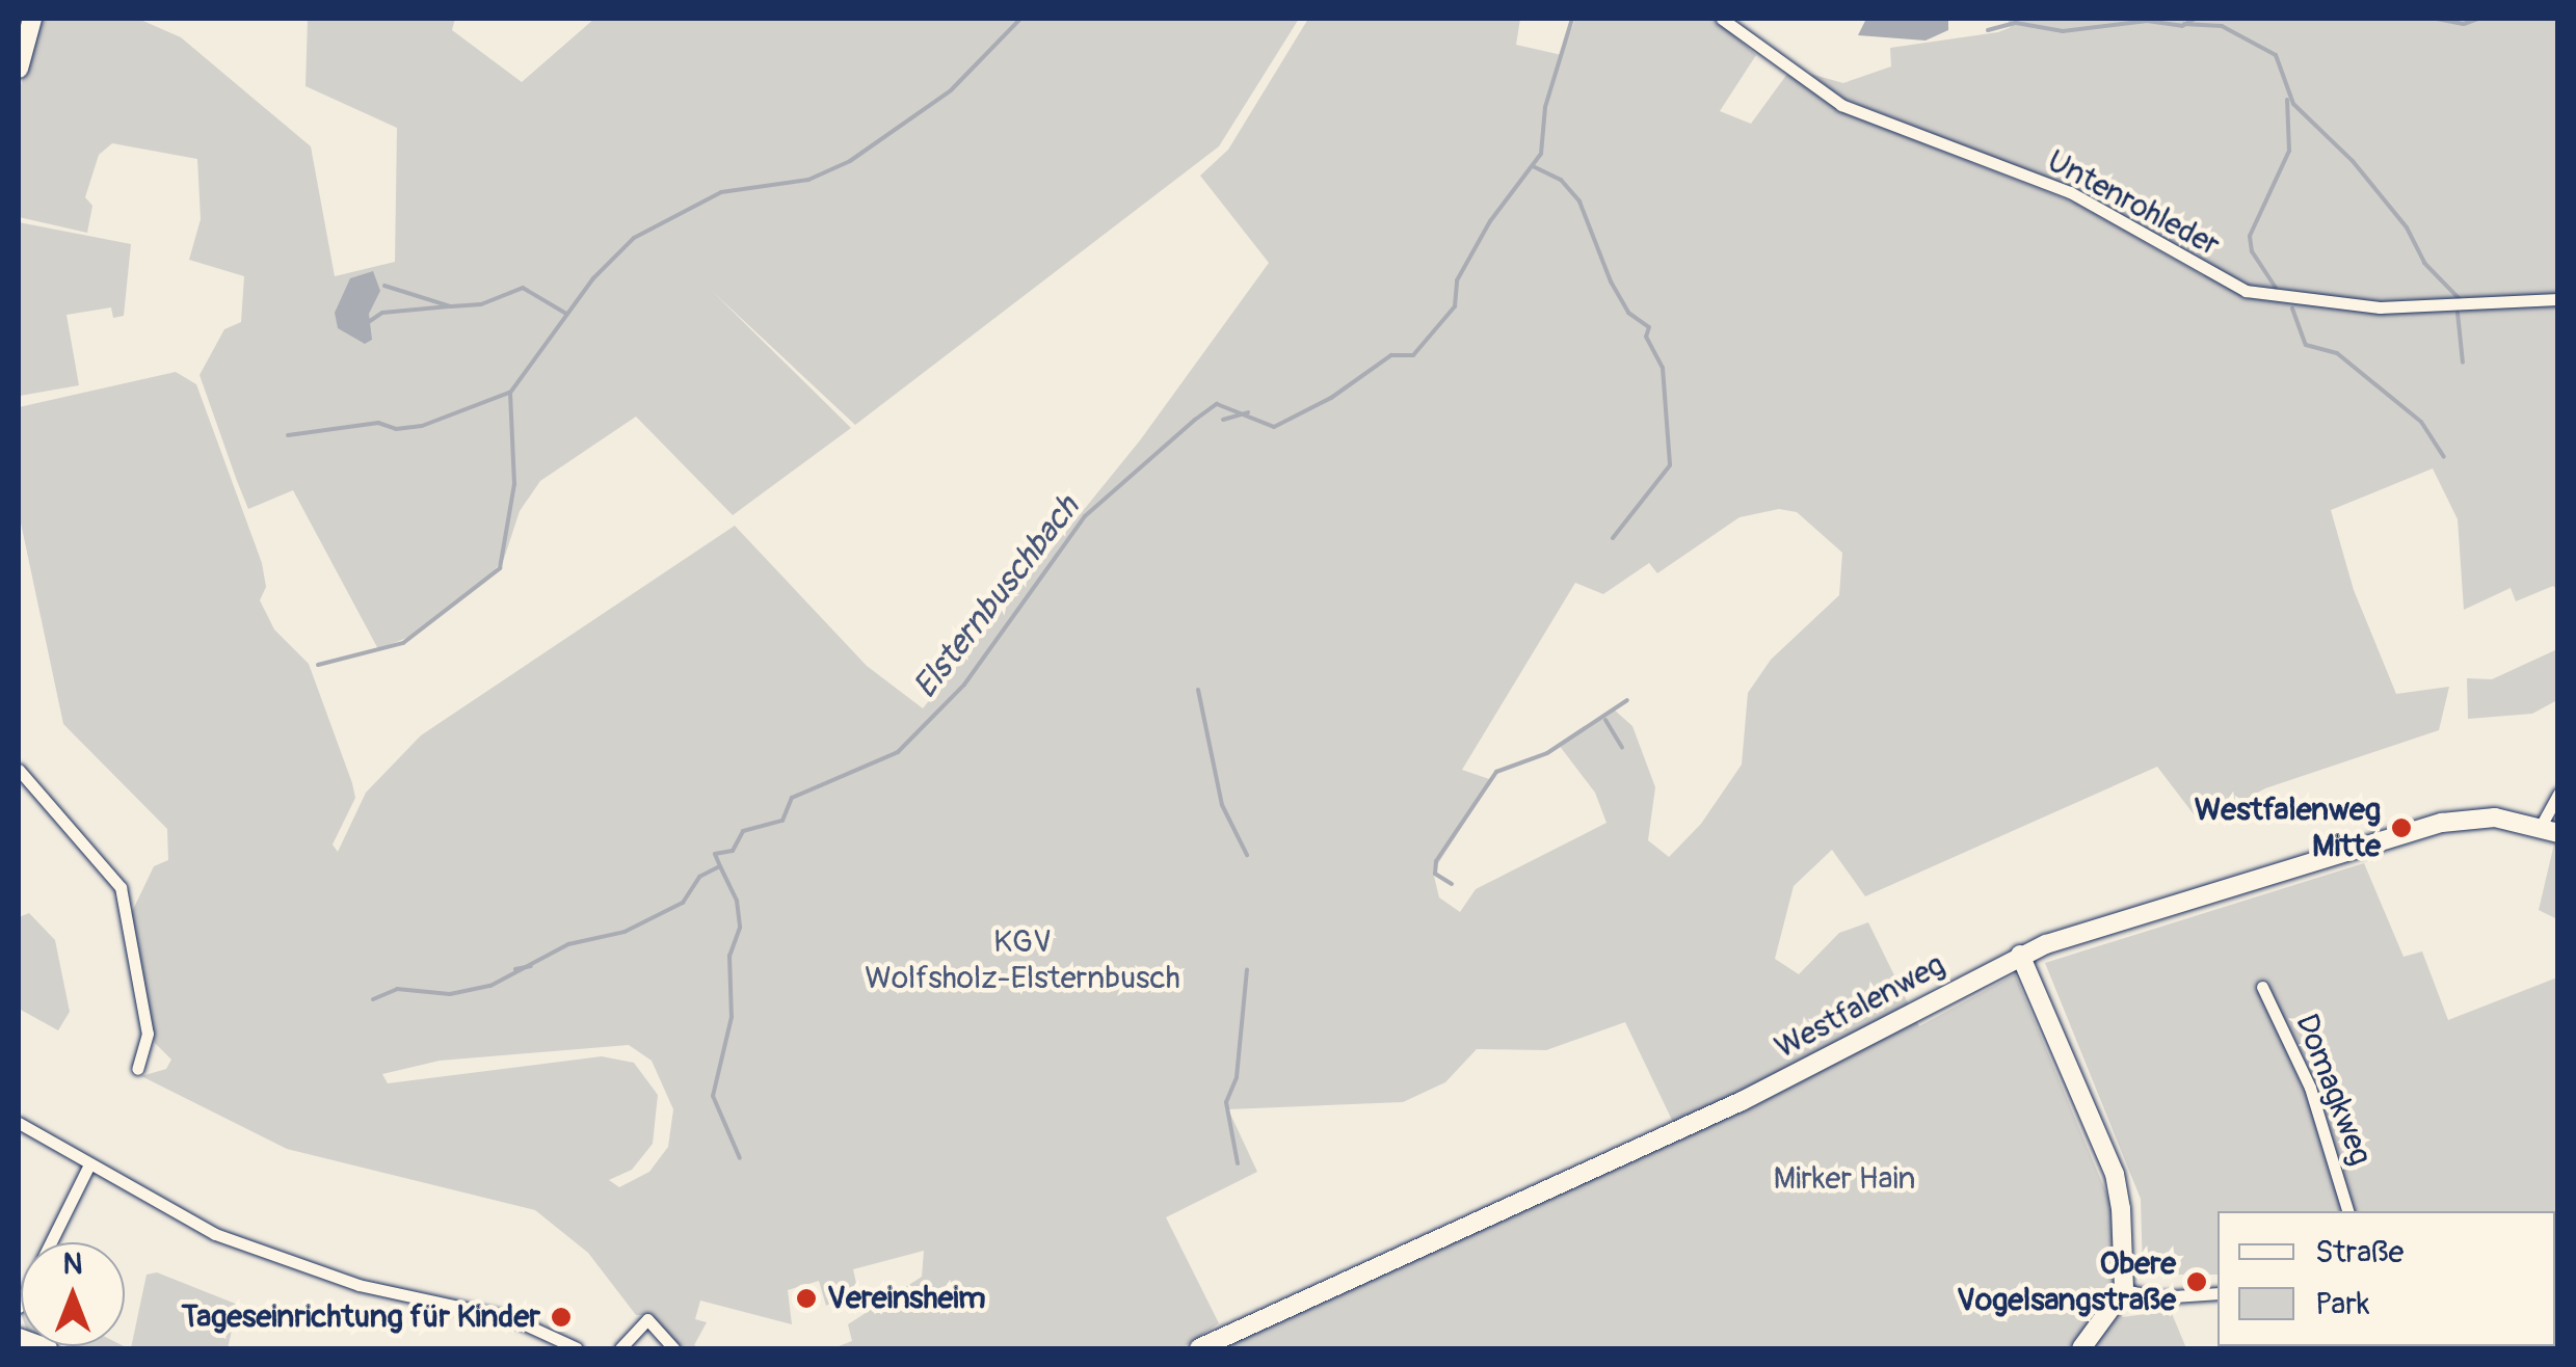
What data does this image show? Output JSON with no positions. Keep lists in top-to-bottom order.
{
  "streets": {
    "street": ["Untenrohleder", "Westfalenweg", "Domagkweg"]
  },
  "water": ["Elsternbuschbach"],
  "parks": ["KGV Wolfsholz-Elsternbusch", "Mirker Hain"],
  "places": [
    "Westfalenweg Mitte",
    "Obere Vogelsangstraße",
    "Vereinsheim",
    "Tageseinrichtung für Kinder"
  ],
  "legend": ["Straße", "Park"],
  "north": "top"
}
